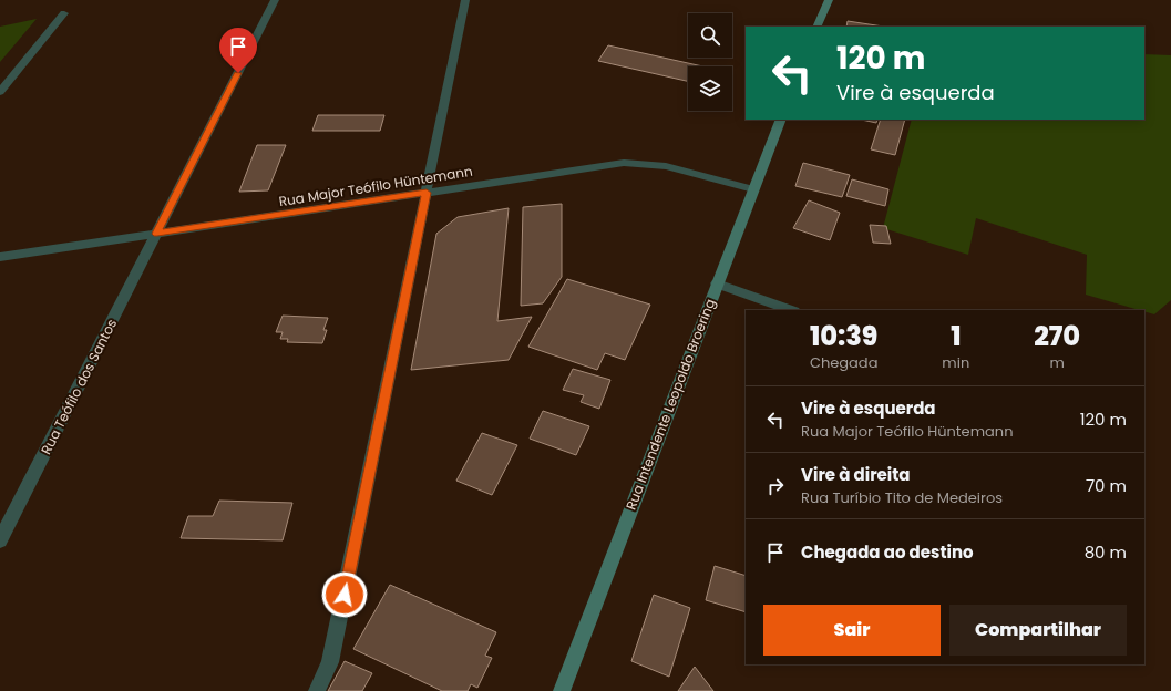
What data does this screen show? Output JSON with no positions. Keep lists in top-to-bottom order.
{
  "streets": {
    "main road": ["Rua Intendente Leopoldo Broering"],
    "street": ["Rua Major Teófilo Hüntemann", "Rua Teófilo dos Santos"]
  },
  "crossings": [
    ["Rua Major Teófilo Hüntemann", "Rua Teófilo dos Santos"],
    ["Rua Major Teófilo Hüntemann", "Rua Intendente Leopoldo Broering"]
  ],
  "page": {
    "turn": ["120 m", "Vire à esquerda"],
    "eta": [
      "10:39",
      "Chegada",
      "1",
      "min",
      "270",
      "m"
    ],
    "list": [
      {
        "name": "Vire à esquerda",
        "note": "Rua Major Teófilo Hüntemann",
        "value": "120 m"
      },
      {
        "name": "Vire à direita",
        "note": "Rua Turíbio Tito de Medeiros",
        "value": "70 m"
      },
      {
        "name": "Chegada ao destino",
        "value": "80 m"
      }
    ],
    "buttons": ["Sair", "Compartilhar"]
  }
}
